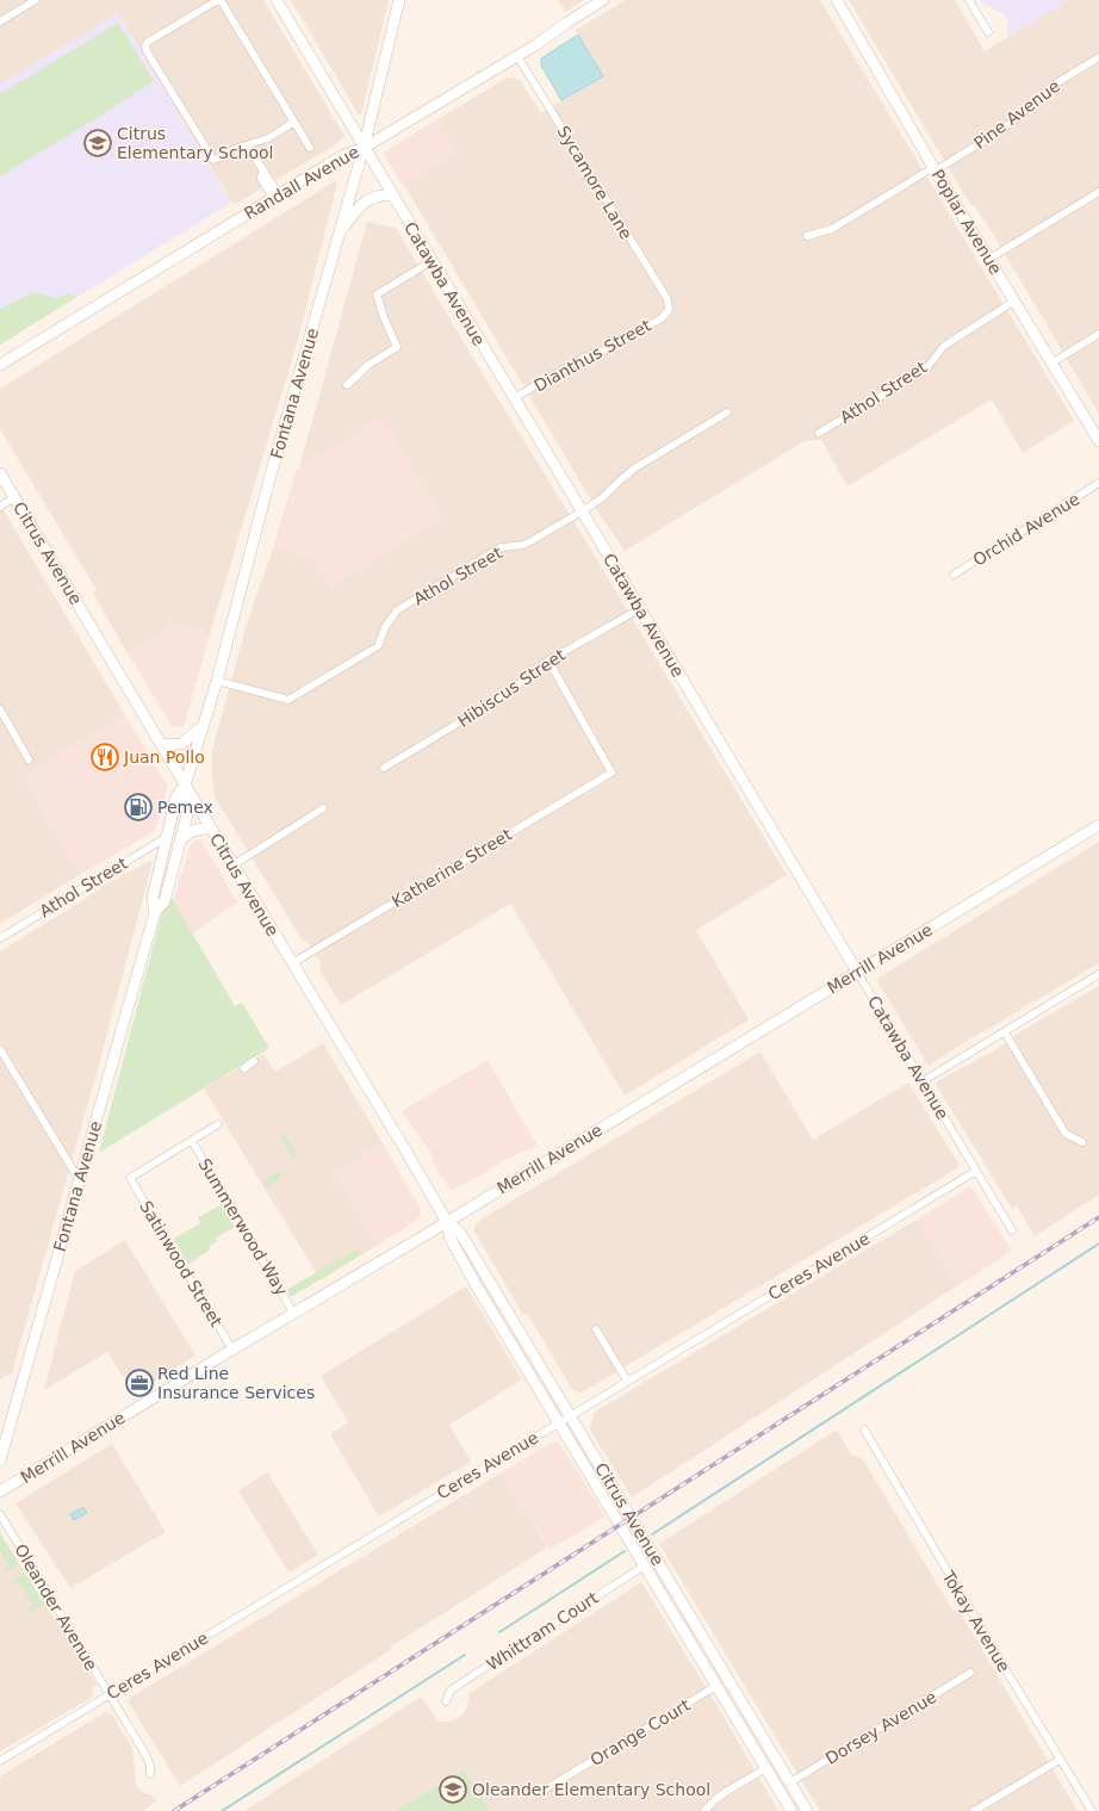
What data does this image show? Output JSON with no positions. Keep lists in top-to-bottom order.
{
  "streets": {
    "main road": [
      "Randall Avenue",
      "Poplar Avenue",
      "Catawba Avenue",
      "Fontana Avenue",
      "Citrus Avenue",
      "Merrill Avenue"
    ],
    "street": [
      "Pine Avenue",
      "Sycamore Lane",
      "Dianthus Street",
      "Athol Street",
      "Orchid Avenue",
      "Hibiscus Street",
      "Katherine Street",
      "Summerwood Way",
      "Satinwood Street",
      "Ceres Avenue",
      "Oleander Avenue",
      "Tokay Avenue",
      "Whittram Court",
      "Dorsey Avenue",
      "Orange Court"
    ]
  },
  "crossings": [
    ["Pine Avenue", "Poplar Avenue"],
    ["Randall Avenue", "Sycamore Lane"],
    ["Randall Avenue", "Catawba Avenue"],
    ["Randall Avenue", "Fontana Avenue"],
    ["Sycamore Lane", "Dianthus Street"],
    ["Poplar Avenue", "Athol Street"],
    ["Catawba Avenue", "Dianthus Street"],
    ["Catawba Avenue", "Athol Street"],
    ["Catawba Avenue", "Fontana Avenue"],
    ["Catawba Avenue", "Hibiscus Street"],
    ["Catawba Avenue", "Merrill Avenue"],
    ["Catawba Avenue", "Ceres Avenue"],
    ["Athol Street", "Fontana Avenue"],
    ["Fontana Avenue", "Citrus Avenue"],
    ["Citrus Avenue", "Katherine Street"],
    ["Citrus Avenue", "Merrill Avenue"],
    ["Citrus Avenue", "Ceres Avenue"],
    ["Citrus Avenue", "Whittram Court"],
    ["Citrus Avenue", "Dorsey Avenue"],
    ["Citrus Avenue", "Orange Court"],
    ["Hibiscus Street", "Katherine Street"],
    ["Merrill Avenue", "Summerwood Way"],
    ["Merrill Avenue", "Satinwood Street"],
    ["Summerwood Way", "Satinwood Street"],
    ["Ceres Avenue", "Oleander Avenue"]
  ],
  "places": {
    "school or university": ["Citrus Elementary School", "Oleander Elementary School"],
    "restaurant": ["Juan Pollo"],
    "fuel station": ["Pemex"],
    "office": ["Red Line Insurance Services"]
  }
}
